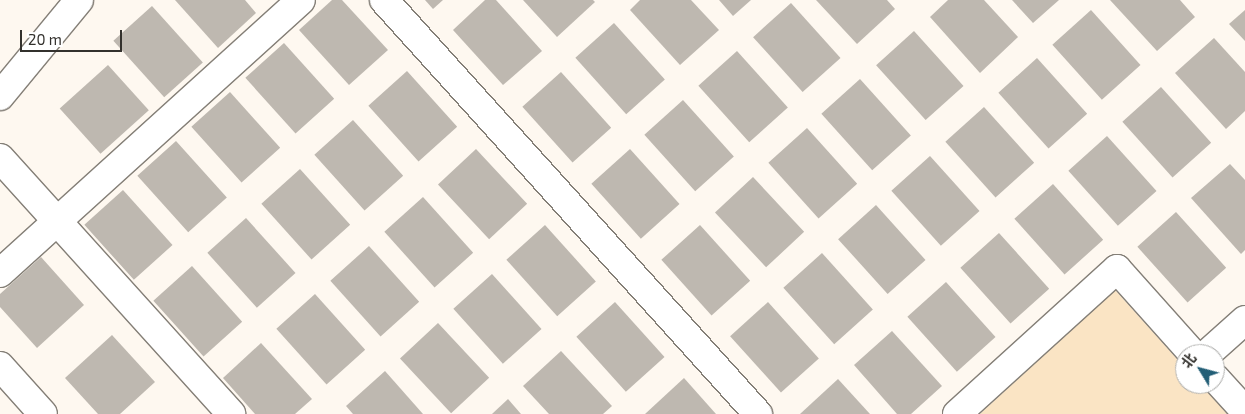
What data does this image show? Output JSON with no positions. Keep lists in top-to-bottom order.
{
  "scale_bar": "20 m",
  "north": "top left"
}
